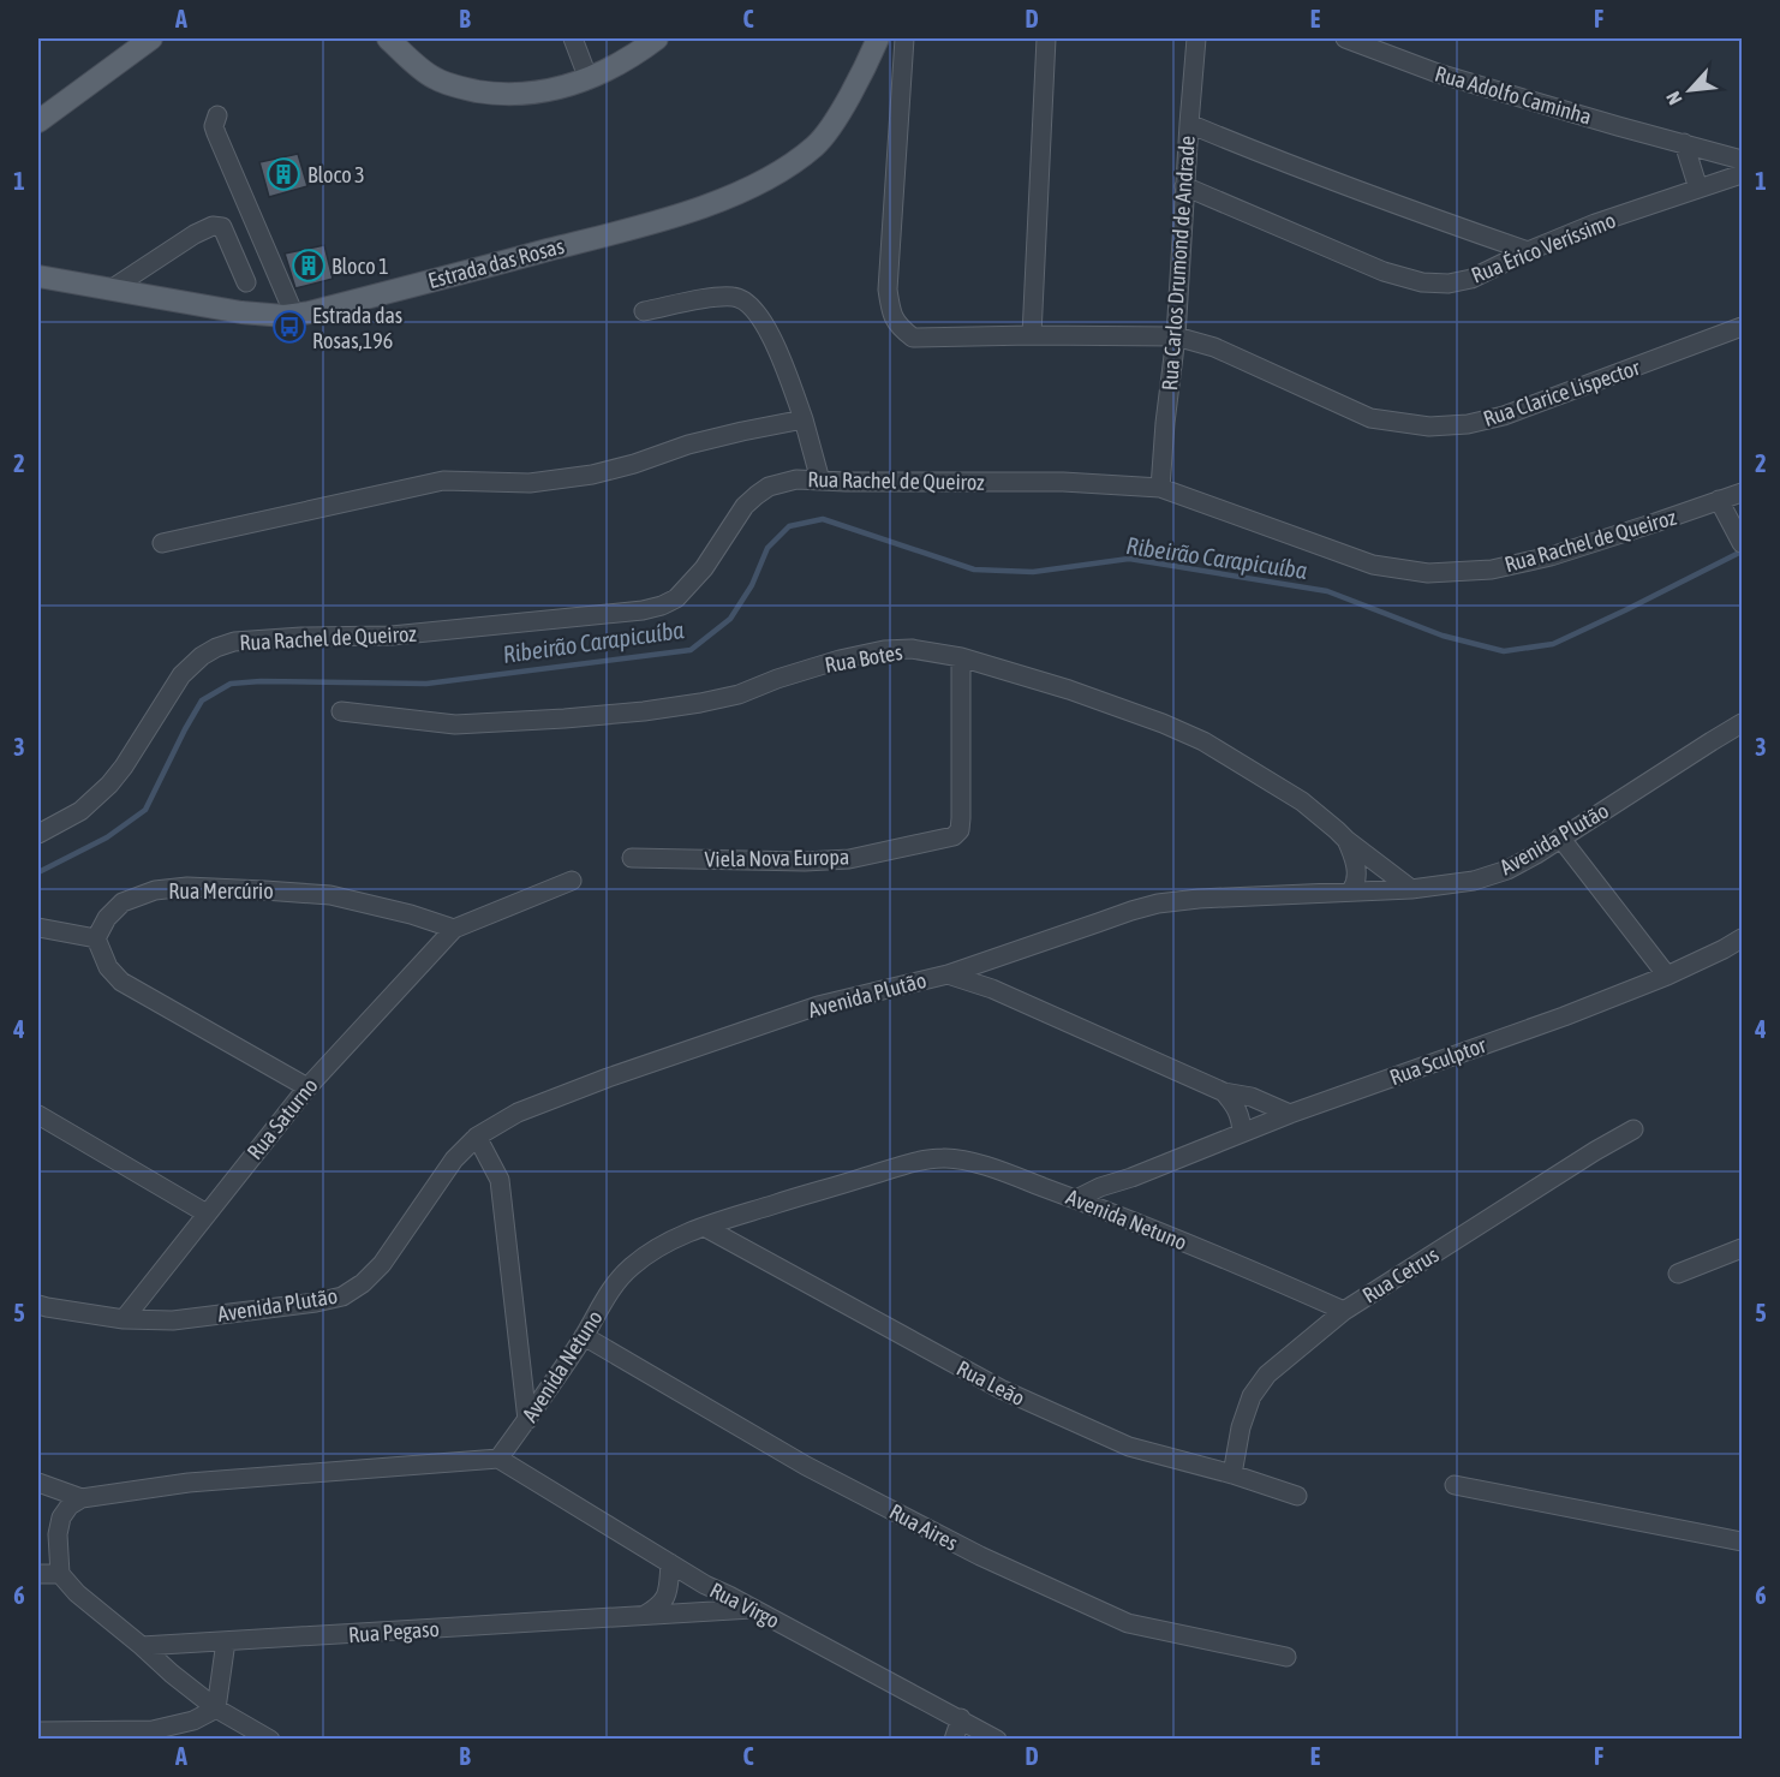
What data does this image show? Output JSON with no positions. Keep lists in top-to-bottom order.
{
  "streets": {
    "main road": ["Estrada das Rosas"],
    "street": [
      "Rua Adolfo Caminha",
      "Rua Érico Veríssimo",
      "Rua Carlos Drumond de Andrade",
      "Rua Clarice Lispector",
      "Rua Rachel de Queiroz",
      "Rua Botes",
      "Avenida Plutão",
      "Viela Nova Europa",
      "Rua Mercúrio",
      "Rua Sculptor",
      "Rua Saturno",
      "Avenida Netuno",
      "Rua Cetrus",
      "Rua Leão",
      "Rua Aires",
      "Rua Virgo",
      "Rua Pegaso"
    ]
  },
  "crossings": [
    ["Rua Érico Veríssimo", "Rua Carlos Drumond de Andrade"],
    ["Rua Carlos Drumond de Andrade", "Rua Clarice Lispector"],
    ["Rua Carlos Drumond de Andrade", "Rua Rachel de Queiroz"],
    ["Rua Botes", "Avenida Plutão"],
    ["Rua Botes", "Viela Nova Europa"],
    ["Avenida Plutão", "Rua Saturno"],
    ["Rua Mercúrio", "Rua Saturno"],
    ["Rua Sculptor", "Avenida Netuno"],
    ["Avenida Netuno", "Rua Cetrus"],
    ["Avenida Netuno", "Rua Leão"],
    ["Avenida Netuno", "Rua Aires"],
    ["Avenida Netuno", "Rua Virgo"],
    ["Rua Cetrus", "Rua Leão"],
    ["Rua Virgo", "Rua Pegaso"]
  ],
  "water": ["Ribeirão Carapicuíba"],
  "places": {
    "building": ["Bloco 3", "Bloco 1"],
    "bus stop": ["Estrada das Rosas,196"]
  },
  "north": "bottom left",
  "grid": {
    "columns": [
      "A",
      "B",
      "C",
      "D",
      "E",
      "F"
    ],
    "rows": [
      "1",
      "2",
      "3",
      "4",
      "5",
      "6"
    ]
  }
}
